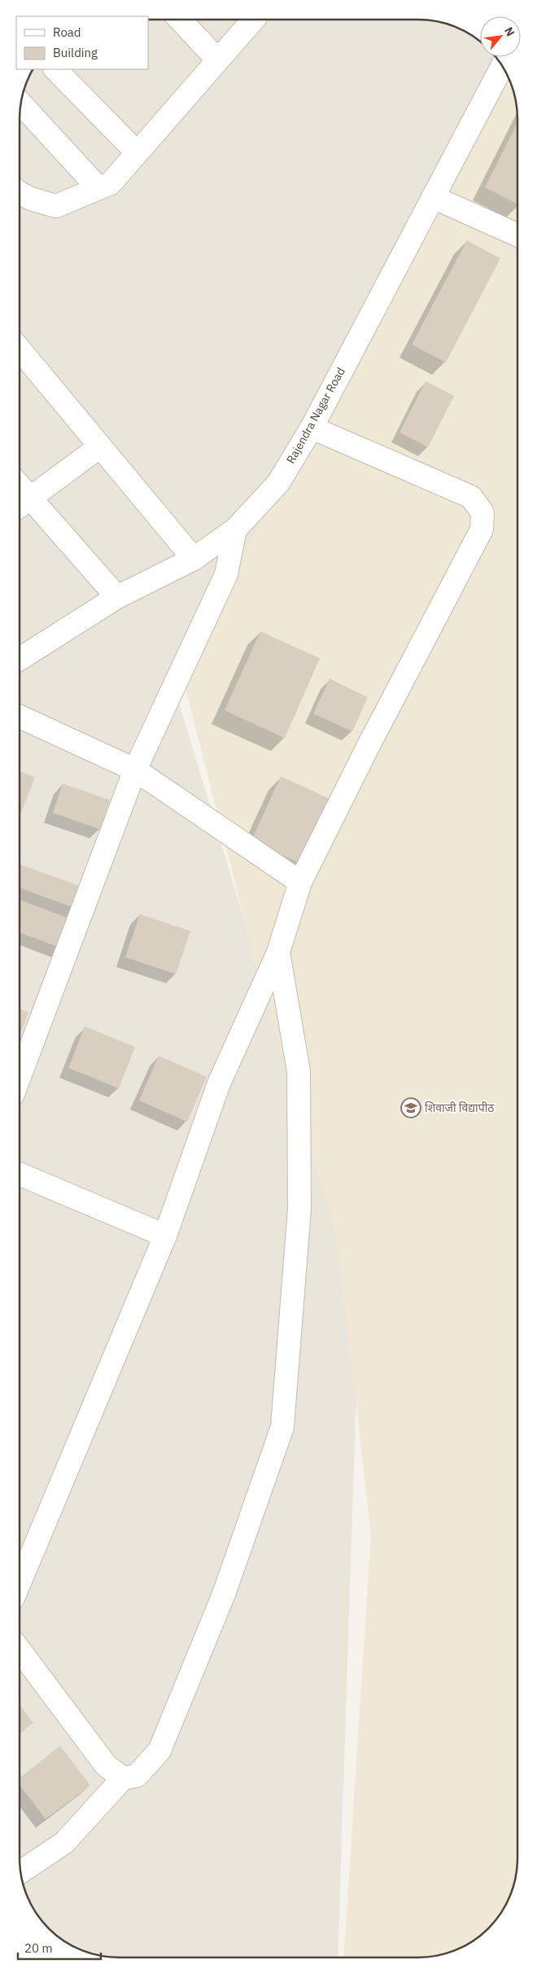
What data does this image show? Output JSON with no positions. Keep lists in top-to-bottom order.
{
  "streets": {
    "street": ["Rajendra Nagar Road"]
  },
  "places": {
    "school or university": ["शिवाजी विद्यापीठ"]
  },
  "legend": ["Road", "Building"],
  "scale_bar": "20 m",
  "north": "top right"
}
